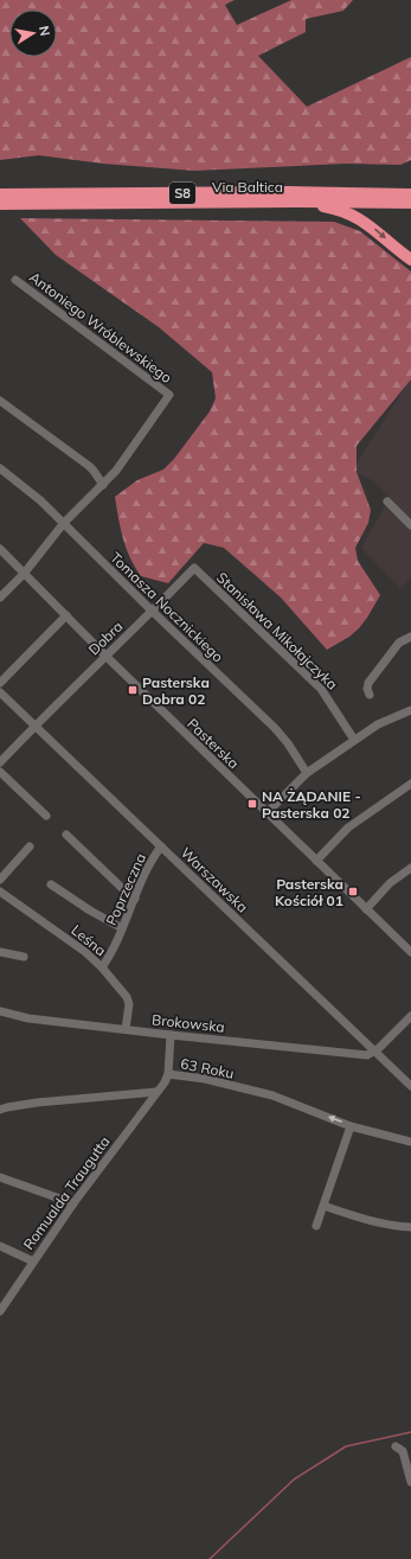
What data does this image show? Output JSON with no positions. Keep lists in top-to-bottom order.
{
  "streets": {
    "highway": ["Via Baltica", "S8"],
    "street": [
      "Antoniego Wróblewskiego",
      "Tomasza Nocznickiego",
      "Stanisława Mikołajczyka",
      "Dobra",
      "Pasterska",
      "Warszawska",
      "Poprzeczna",
      "Leśna",
      "Brokowska",
      "63 Roku",
      "Romualda Traugutta"
    ]
  },
  "crossings": [
    ["Tomasza Nocznickiego", "Dobra"],
    ["Stanisława Mikołajczyka", "Dobra"],
    ["Dobra", "Pasterska"],
    ["Dobra", "Warszawska"],
    ["Warszawska", "Poprzeczna"],
    ["Warszawska", "Brokowska"],
    ["Poprzeczna", "Leśna"],
    ["Leśna", "Brokowska"],
    ["63 Roku", "Romualda Traugutta"]
  ],
  "one_way": ["63 Roku"],
  "places": {
    "transit": ["Pasterska Dobra 02", "NA ŻĄDANIE - Pasterska 02", "Pasterska Kościół 01"]
  },
  "north": "right"
}
